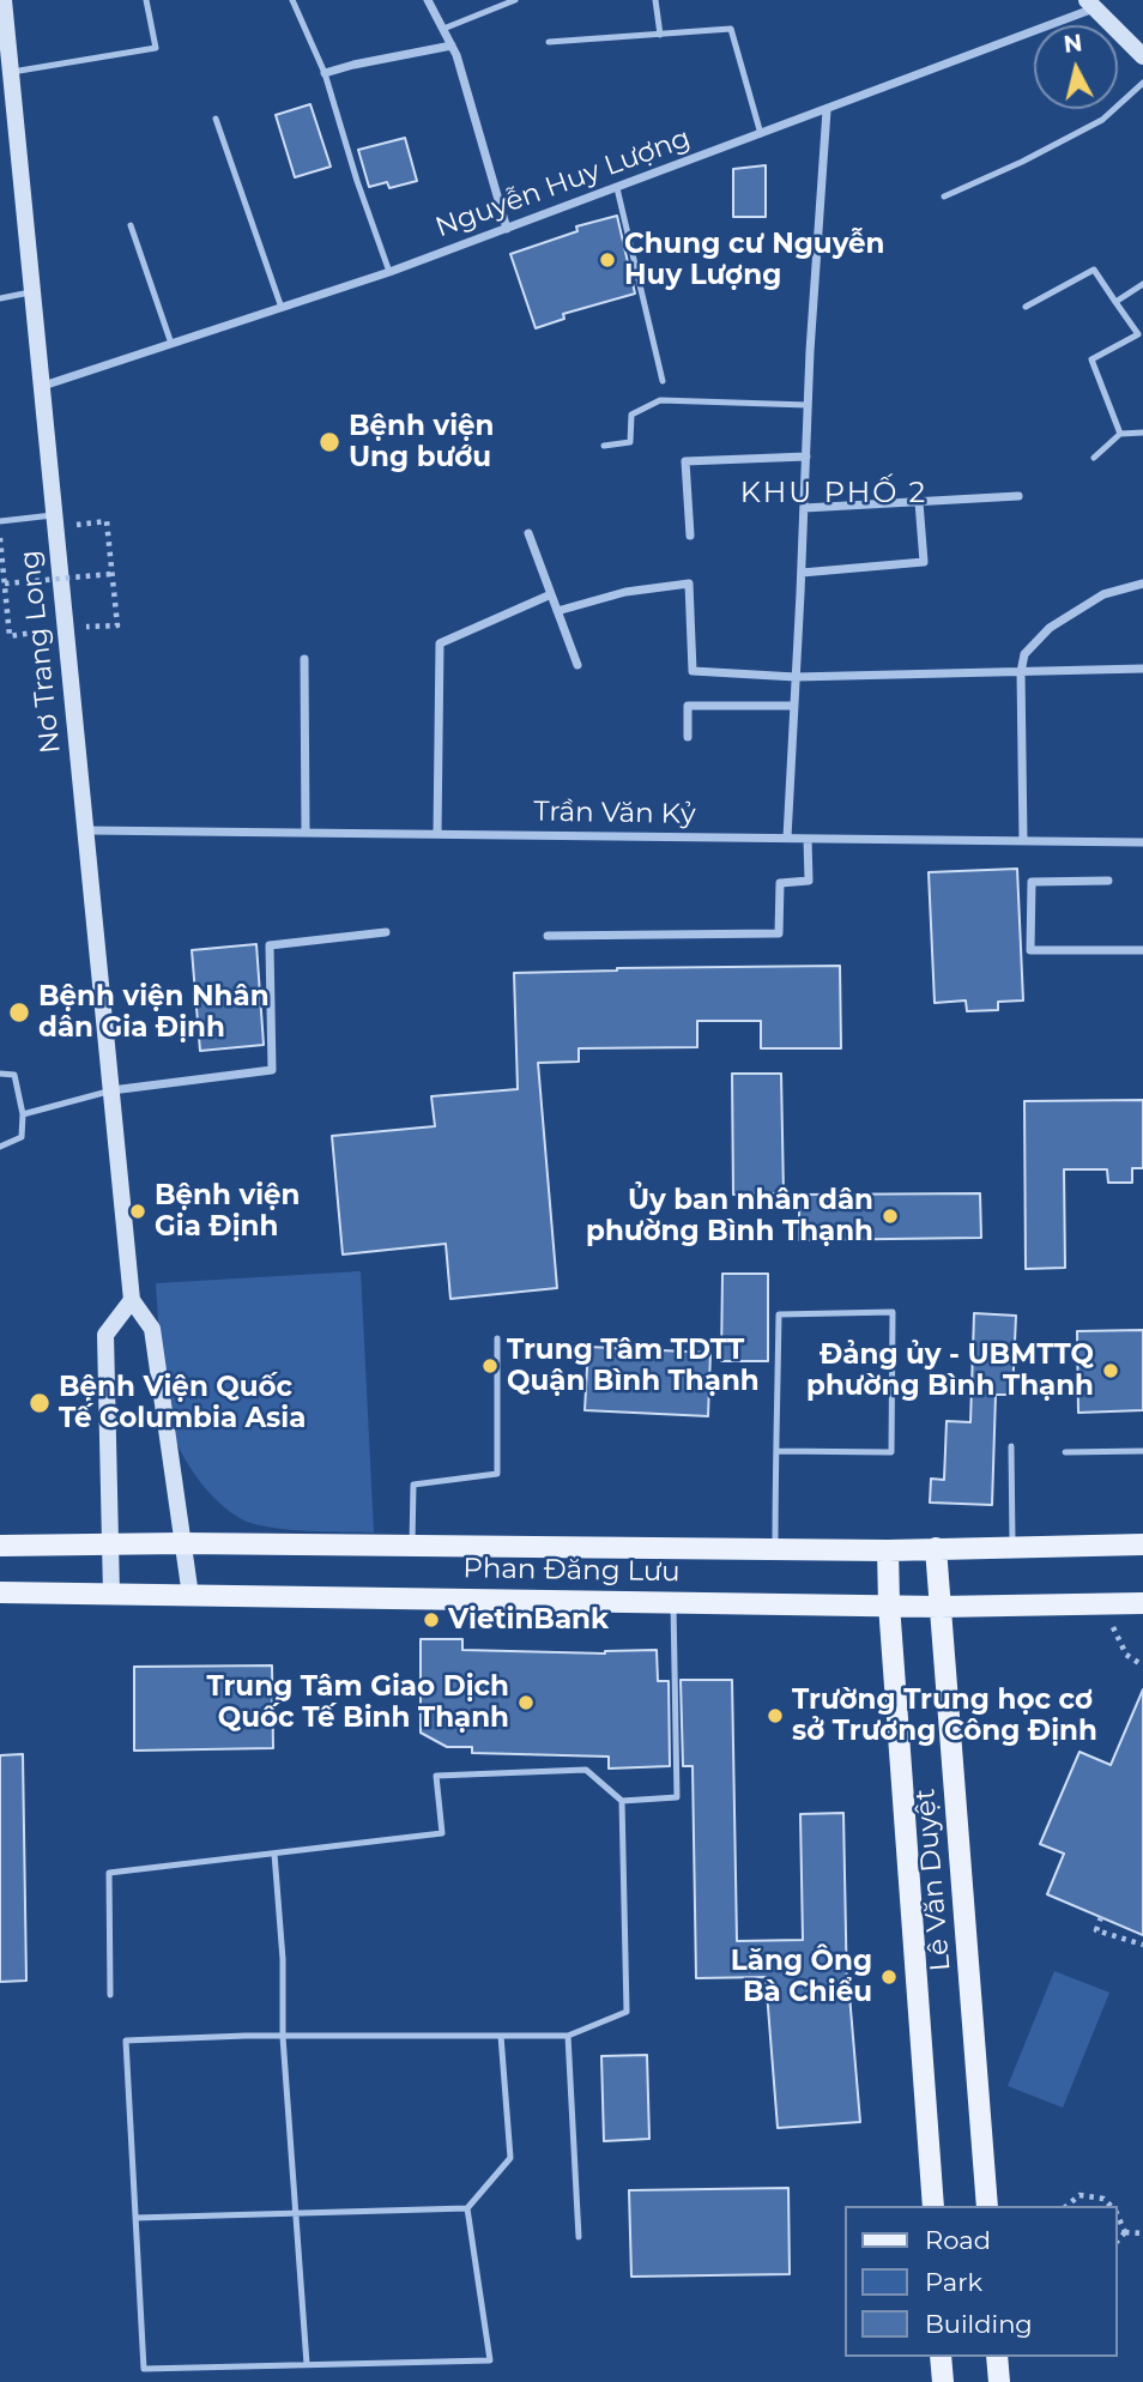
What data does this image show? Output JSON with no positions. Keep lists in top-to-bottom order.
{
  "streets": {
    "main road": ["Nơ Trang Long", "Phan Đăng Lưu", "Lê Văn Duyệt"],
    "street": ["Nguyễn Huy Lượng", "Trần Văn Kỷ"]
  },
  "crossings": [
    ["Nguyễn Huy Lượng", "Nơ Trang Long"],
    ["Nơ Trang Long", "Trần Văn Kỷ"],
    ["Nơ Trang Long", "Phan Đăng Lưu"],
    ["Phan Đăng Lưu", "Lê Văn Duyệt"]
  ],
  "districts": ["KHU PHỐ 2"],
  "places": [
    "Chung cư Nguyễn Huy Lượng",
    "Bệnh viện Ung bướu",
    "Bệnh viện Nhân dân Gia Định",
    "Bệnh viện Gia Định",
    "Ủy ban nhân dân phường Bình Thạnh",
    "Trung Tâm TDTT Quận Bình Thạnh",
    "Đảng ủy - UBMTTQ phường Bình Thạnh",
    "Bệnh Viện Quốc Tế Columbia Asia",
    "VietinBank",
    "Trung Tâm Giao Dịch Quốc Tế Binh Thạnh",
    "Trường Trung học cơ sở Trương Công Định",
    "Lăng Ông Bà Chiểu"
  ],
  "legend": ["Road", "Park", "Building"],
  "north": "top"
}
